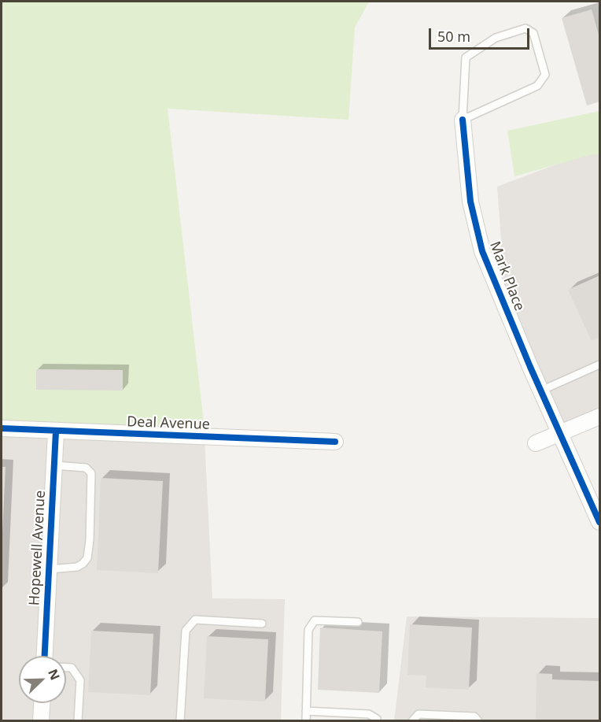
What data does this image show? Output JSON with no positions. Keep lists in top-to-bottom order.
{
  "streets": {
    "street": ["Mark Place", "Deal Avenue", "Hopewell Avenue"]
  },
  "crossings": [
    ["Deal Avenue", "Hopewell Avenue"]
  ],
  "scale_bar": "50 m",
  "north": "top right"
}
